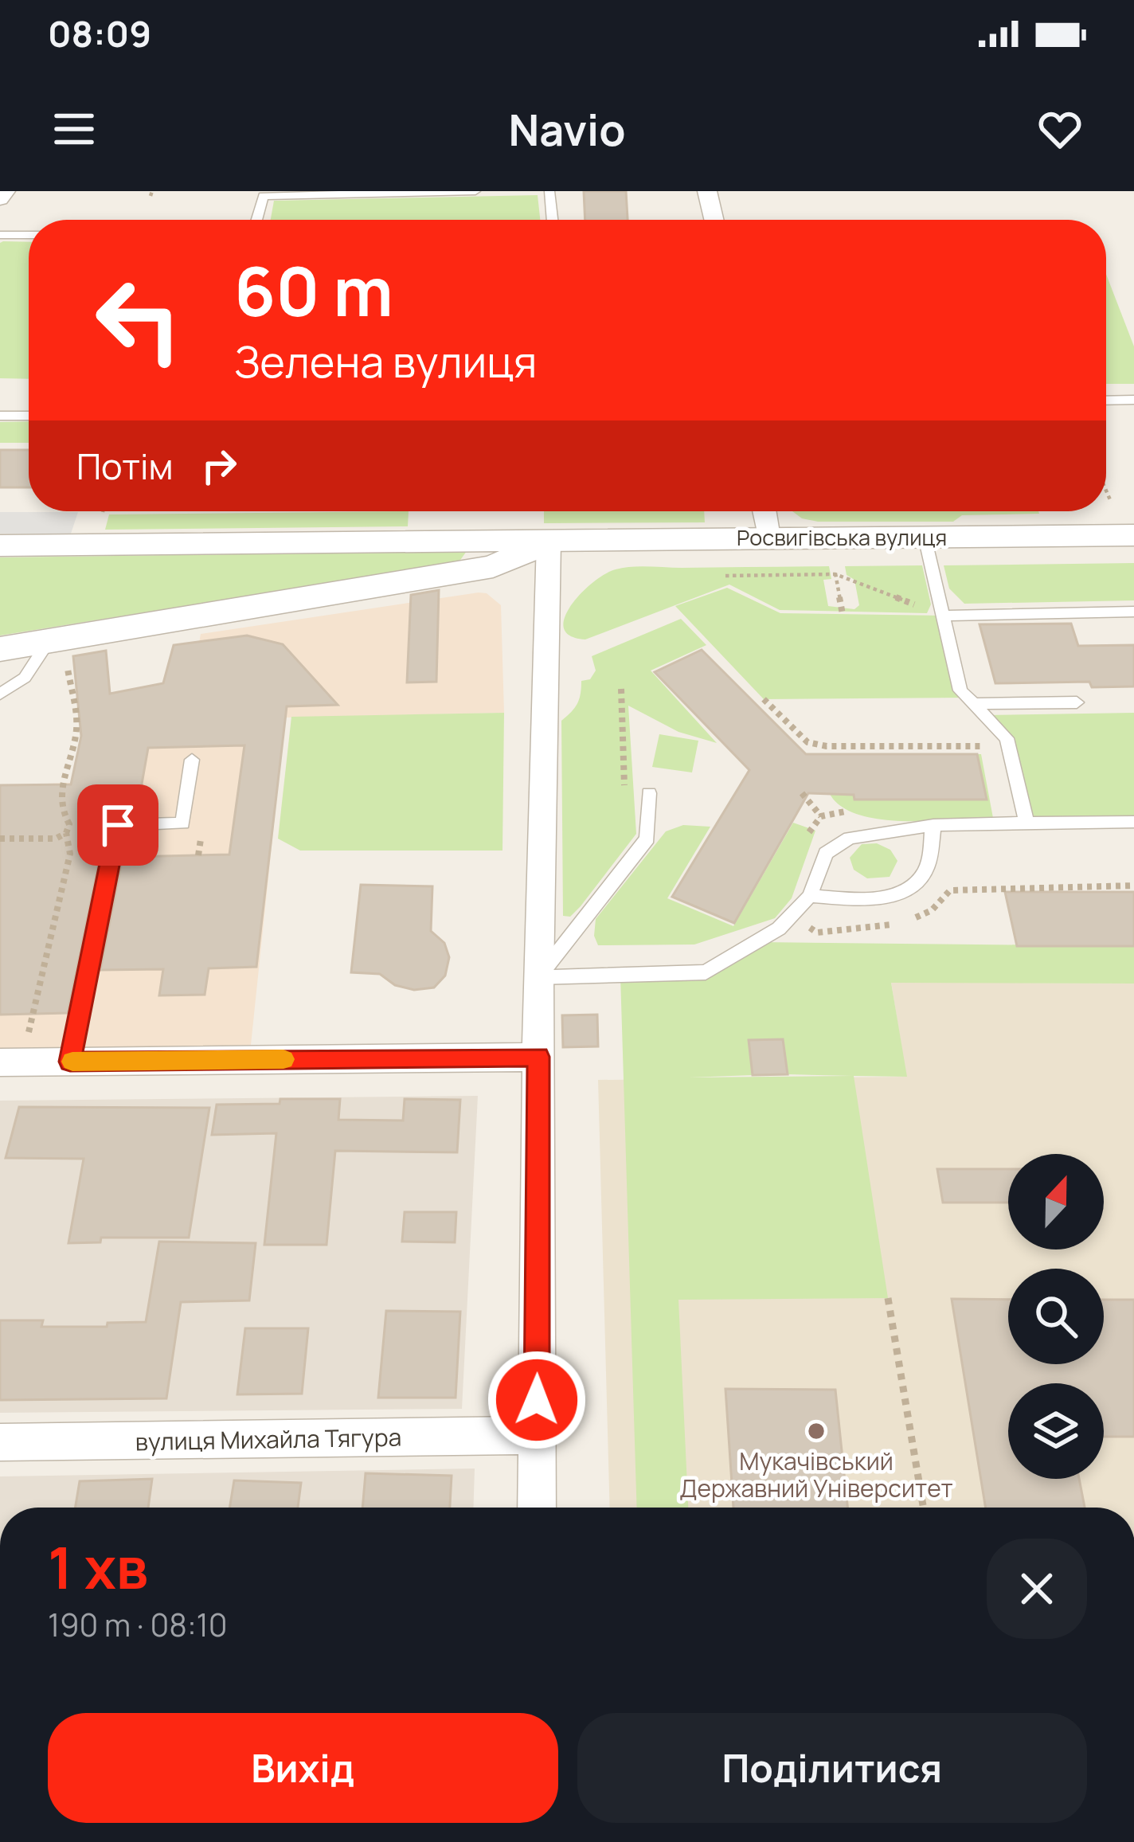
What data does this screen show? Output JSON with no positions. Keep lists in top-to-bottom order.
{
  "streets": {
    "street": ["Росвигівська вулиця", "вулиця Михайла Тягура"]
  },
  "places": ["Мукачівський Державний Університет"],
  "north": "top",
  "page": {
    "status": "08:09",
    "header": "Navio",
    "turn": ["60 m", "Зелена вулиця"],
    "then": "Потім",
    "heading": ["1 хв", "190 m · 08:10"],
    "buttons": ["Вихід", "Поділитися"]
  }
}
